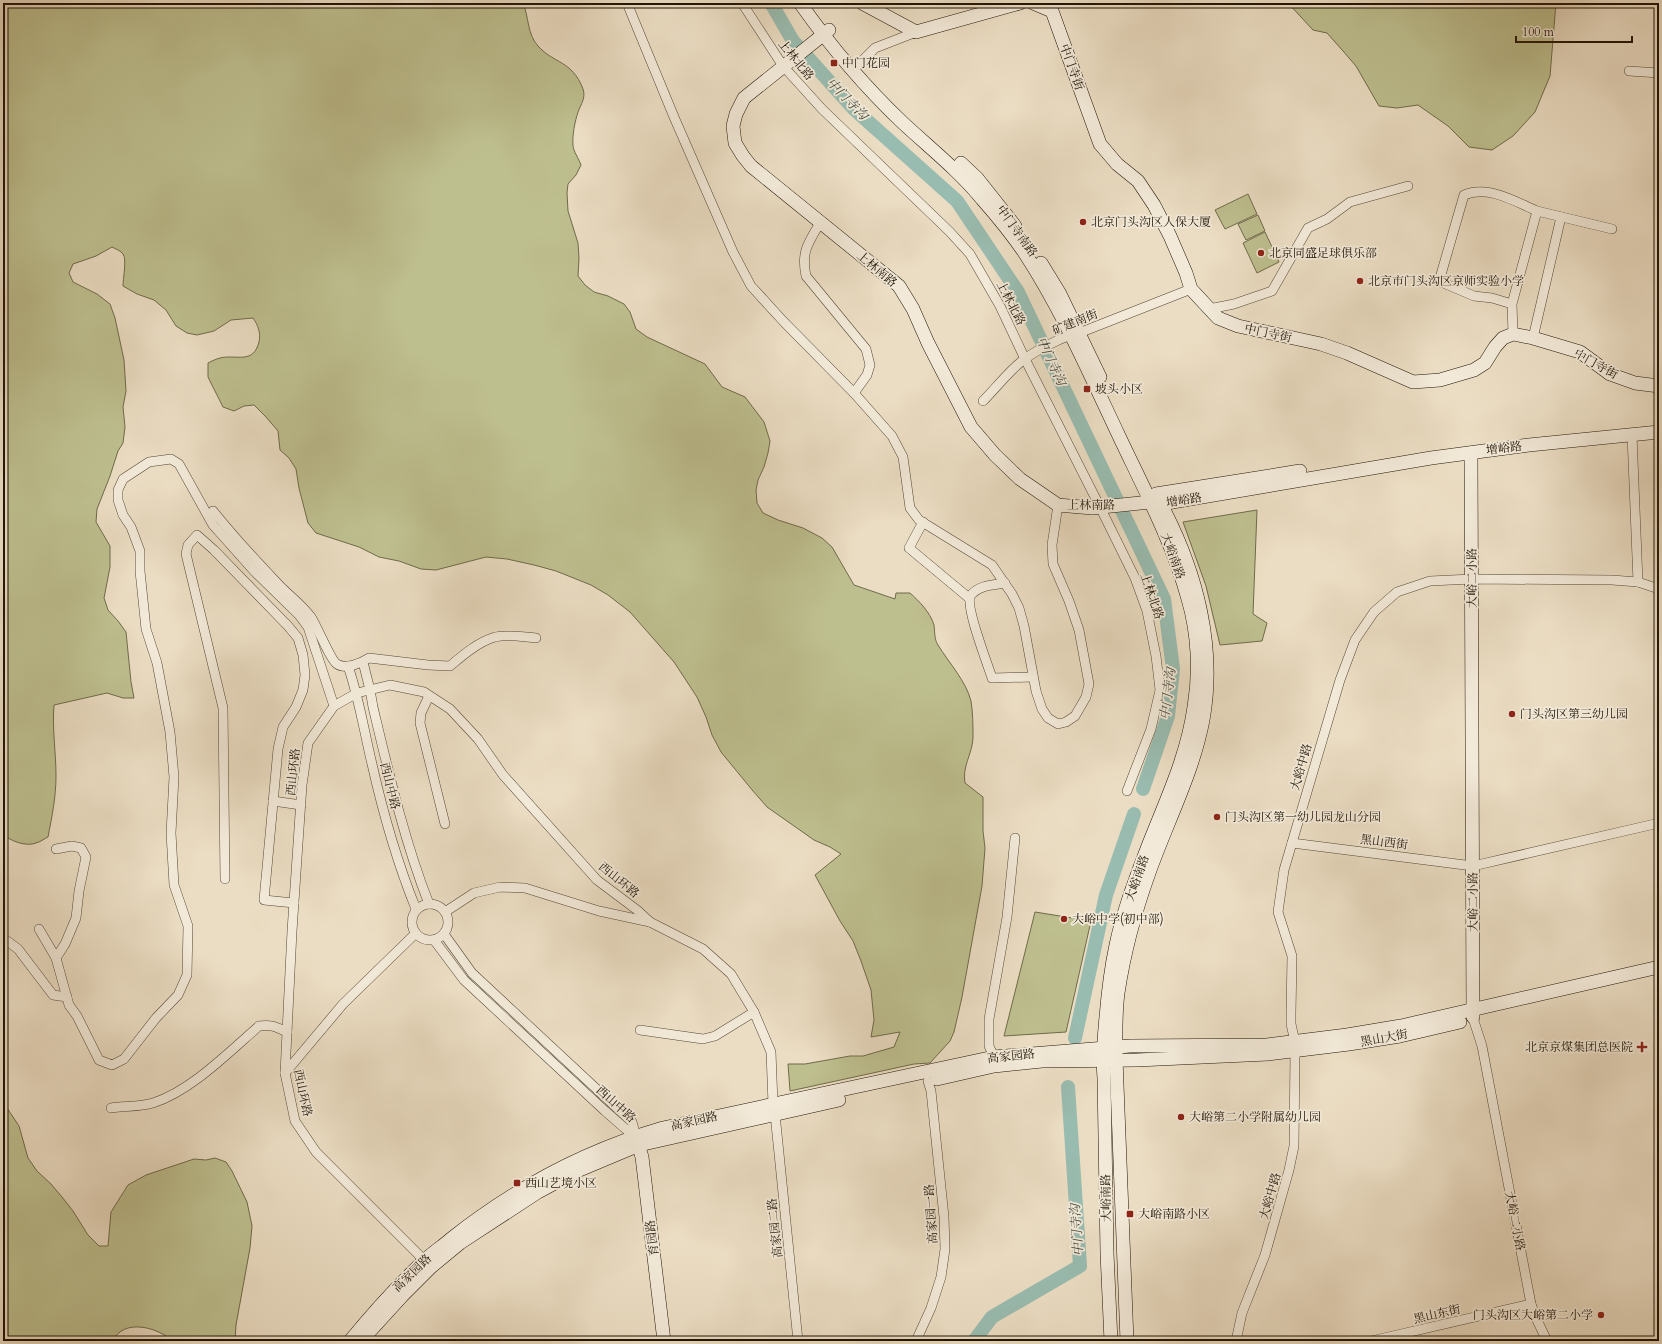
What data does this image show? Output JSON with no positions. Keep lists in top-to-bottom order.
{
  "streets": {
    "main road": [
      "中门寺街",
      "中门寺南路",
      "上林南路",
      "增峪路",
      "大峪南路",
      "大峪二小路",
      "黑山大街",
      "高家园路",
      "育园路"
    ],
    "street": [
      "上林北路",
      "矿建南街",
      "大峪中路",
      "西山环路",
      "西山中路",
      "黑山西街",
      "高家园一路",
      "高家园二路",
      "黑山东街"
    ]
  },
  "crossings": [
    ["上林北路", "上林南路"],
    ["上林北路", "矿建南街"],
    ["中门寺街", "矿建南街"],
    ["中门寺南路", "上林南路"],
    ["中门寺南路", "矿建南街"],
    ["中门寺南路", "增峪路"],
    ["中门寺南路", "大峪南路"],
    ["上林南路", "增峪路"],
    ["上林南路", "大峪南路"],
    ["增峪路", "大峪南路"],
    ["增峪路", "大峪二小路"],
    ["大峪南路", "黑山大街"],
    ["大峪南路", "高家园路"],
    ["大峪二小路", "大峪中路"],
    ["大峪二小路", "黑山西街"],
    ["大峪二小路", "黑山大街"],
    ["大峪二小路", "黑山东街"],
    ["大峪中路", "黑山西街"],
    ["大峪中路", "黑山大街"],
    ["西山环路", "西山中路"],
    ["西山环路", "高家园路"],
    ["西山环路", "高家园二路"],
    ["西山中路", "高家园路"],
    ["西山中路", "育园路"],
    ["黑山大街", "高家园路"],
    ["高家园路", "高家园一路"],
    ["高家园路", "高家园二路"],
    ["高家园路", "育园路"]
  ],
  "water": ["中门寺沟"],
  "places": {
    "transit": [
      "中门花园",
      "坡头小区",
      "西山艺境小区",
      "大峪南路小区"
    ],
    "other": [
      "北京门头沟区人保大厦",
      "北京同盛足球俱乐部",
      "北京市门头沟区京师实验小学",
      "门头沟区第三幼儿园",
      "门头沟区第一幼儿园龙山分园",
      "大峪中学(初中部)",
      "大峪第二小学附属幼儿园",
      "门头沟区大峪第二小学"
    ],
    "health": ["北京京煤集团总医院"]
  },
  "scale_bar": "100 m"
}
